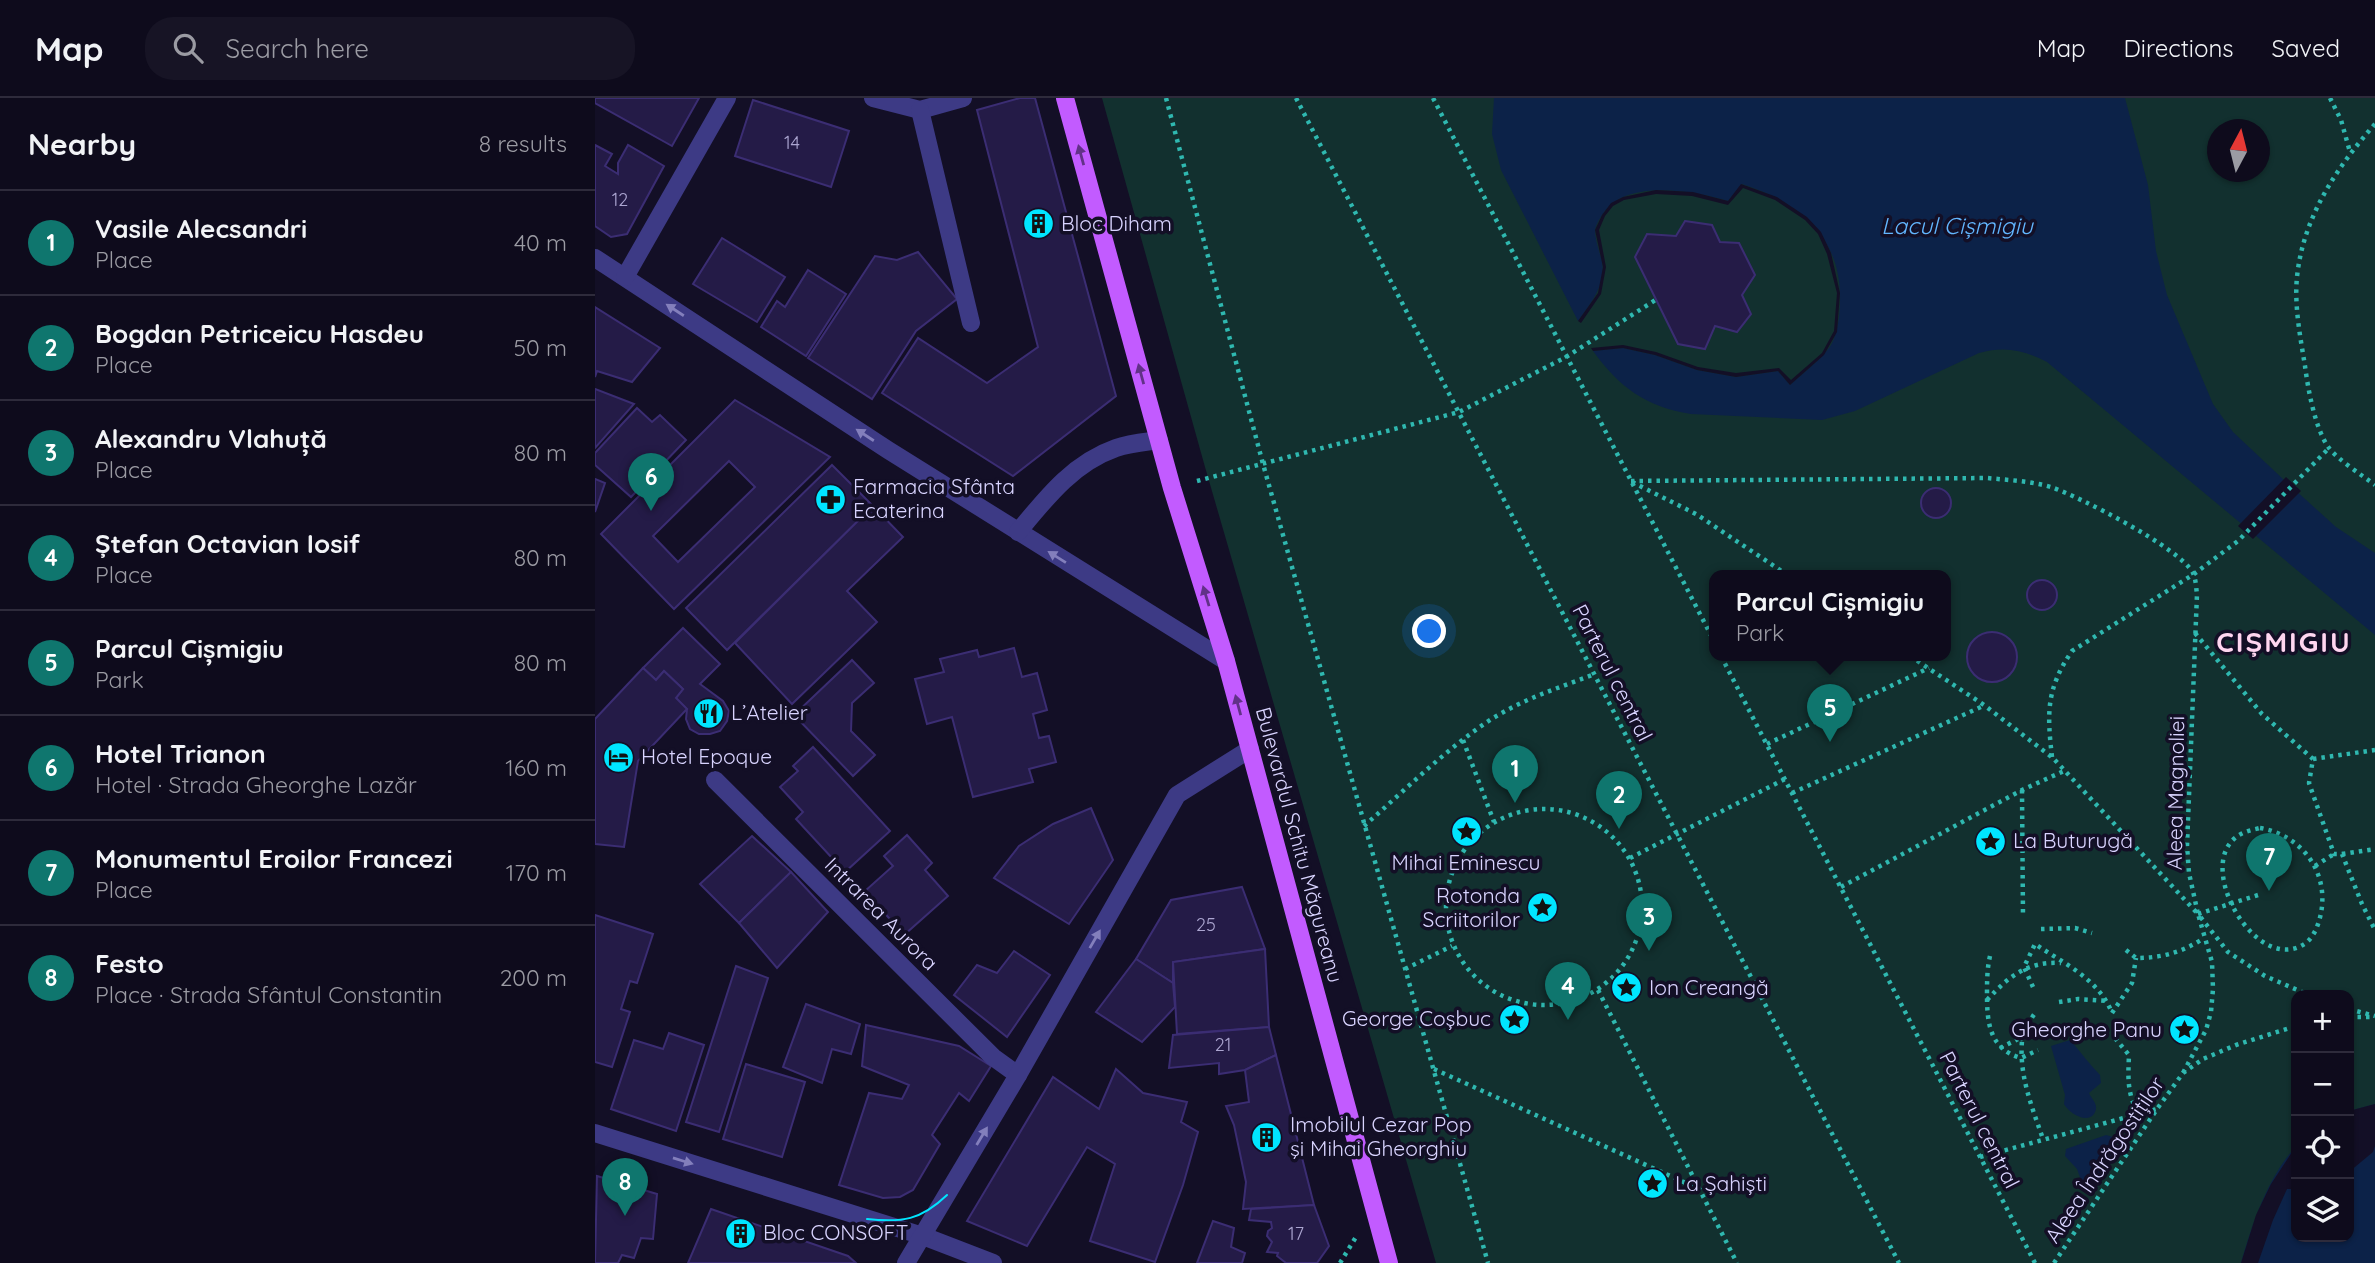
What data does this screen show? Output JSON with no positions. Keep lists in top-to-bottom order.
{
  "streets": {
    "main road": ["Bulevardul Schitu Măgureanu"],
    "street": ["Intrarea Aurora"],
    "path": ["Parterul central", "Aleea Magnoliei", "Aleea Îndrăgostiților"]
  },
  "one_way": ["Bulevardul Schitu Măgureanu"],
  "districts": ["CIȘMIGIU"],
  "water": ["Lacul Cișmigiu"],
  "places": {
    "building": ["Bloc Diham", "Imobilul Cezar Pop şi Mihai Gheorghiu", "Bloc CONSOFT"],
    "pharmacy": ["Farmacia Sfânta Ecaterina"],
    "restaurant": ["L’Atelier"],
    "hotel": ["Hotel Epoque"],
    "place": [
      "Mihai Eminescu",
      "La Buturugă",
      "Rotonda Scriitorilor",
      "Ion Creangă",
      "George Coșbuc",
      "Gheorghe Panu",
      "La Șahiști"
    ]
  },
  "house_numbers": [
    "14",
    "12",
    "25",
    "21",
    "17"
  ],
  "north": "top",
  "page": {
    "header": "Map",
    "search": "Search here",
    "nav": ["Map", "Directions", "Saved"],
    "heading": ["Nearby", "8 results"],
    "list": [
      {
        "mark": "1",
        "name": "Vasile Alecsandri",
        "note": "Place",
        "value": "40 m"
      },
      {
        "mark": "2",
        "name": "Bogdan Petriceicu Hasdeu",
        "note": "Place",
        "value": "50 m"
      },
      {
        "mark": "3",
        "name": "Alexandru Vlahuță",
        "note": "Place",
        "value": "80 m"
      },
      {
        "mark": "4",
        "name": "Ștefan Octavian Iosif",
        "note": "Place",
        "value": "80 m"
      },
      {
        "mark": "5",
        "name": "Parcul Cișmigiu",
        "note": "Park",
        "value": "80 m"
      },
      {
        "mark": "6",
        "name": "Hotel Trianon",
        "note": "Hotel · Strada Gheorghe Lazăr",
        "value": "160 m"
      },
      {
        "mark": "7",
        "name": "Monumentul Eroilor Francezi",
        "note": "Place",
        "value": "170 m"
      },
      {
        "mark": "8",
        "name": "Festo",
        "note": "Place · Strada Sfântul Constantin",
        "value": "200 m"
      }
    ],
    "pins": [
      "6",
      "5",
      "1",
      "2",
      "7",
      "3",
      "4",
      "8"
    ],
    "popup": ["Parcul Cișmigiu", "Park"],
    "map_buttons": ["+", "−"]
  }
}
